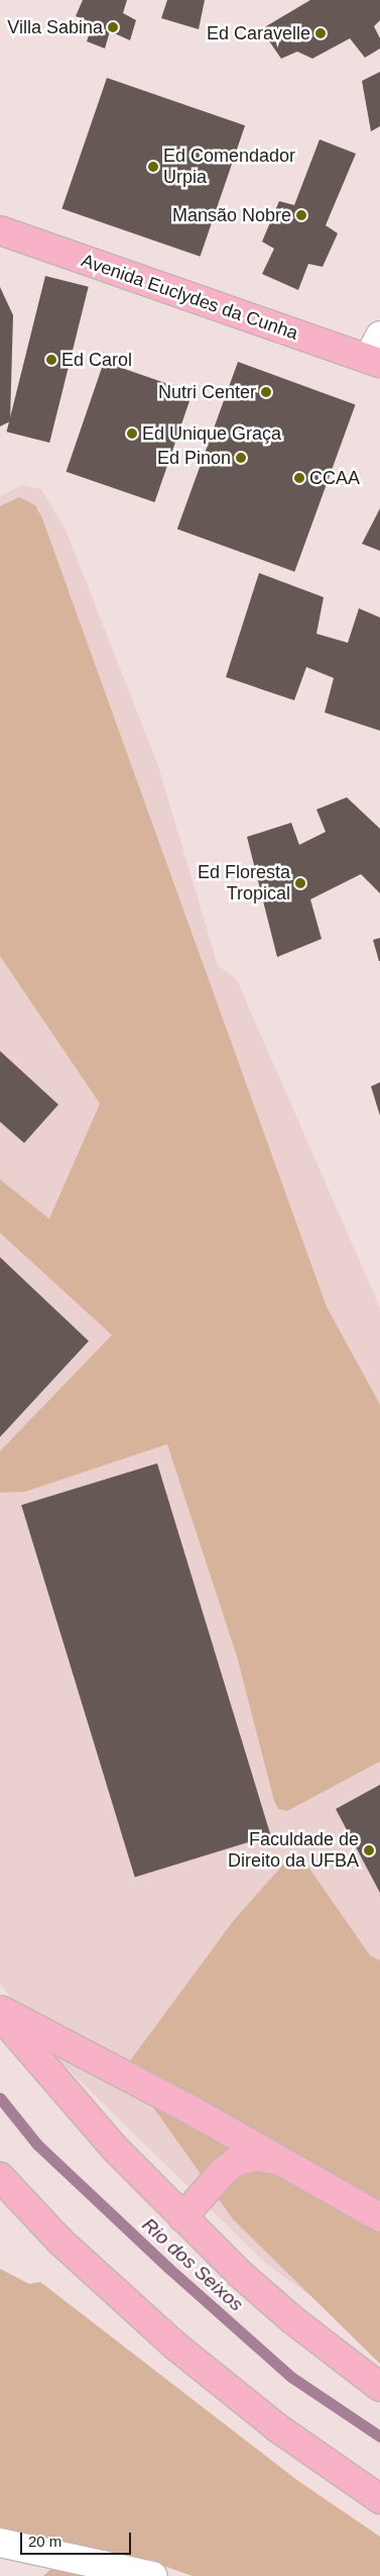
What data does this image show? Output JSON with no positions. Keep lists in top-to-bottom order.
{
  "streets": {
    "main road": ["Avenida Euclydes da Cunha"]
  },
  "water": ["Rio dos Seixos"],
  "places": [
    "Villa Sabina",
    "Ed Caravelle",
    "Ed Comendador Urpia",
    "Mansão Nobre",
    "Ed Carol",
    "Nutri Center",
    "Ed Unique Graça",
    "Ed Pinon",
    "CCAA",
    "Ed Floresta Tropical",
    "Faculdade de Direito da UFBA"
  ],
  "scale_bar": "20 m"
}
